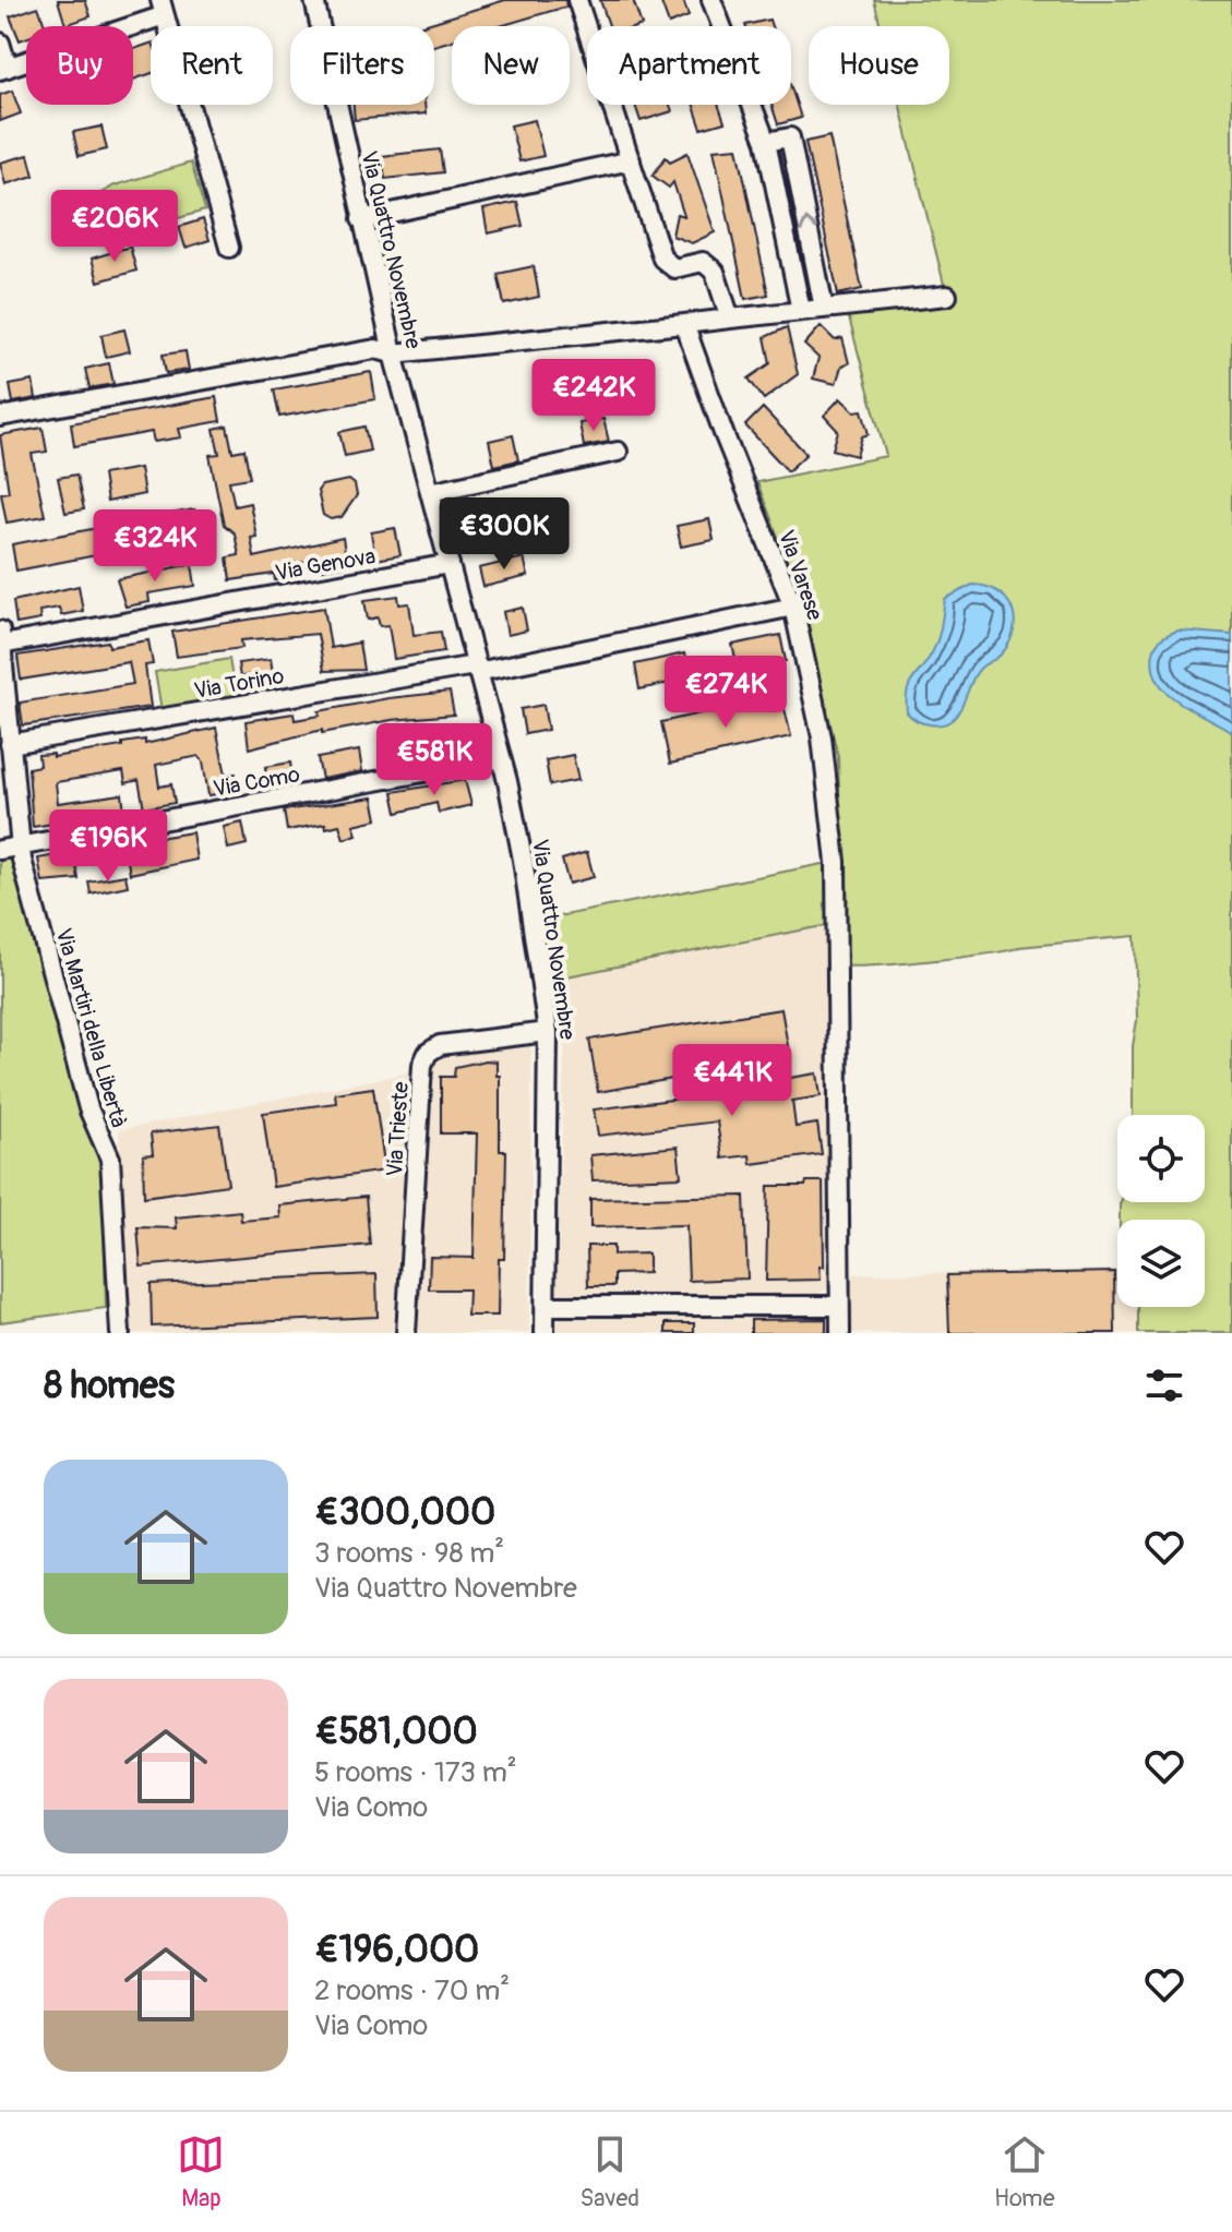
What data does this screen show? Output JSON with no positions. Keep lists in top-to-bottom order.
{
  "streets": {
    "street": [
      "Via Quattro Novembre",
      "Via Genova",
      "Via Varese",
      "Via Torino",
      "Via Como",
      "Via Martiri della Libertà",
      "Via Trieste"
    ]
  },
  "crossings": [
    ["Via Quattro Novembre", "Via Genova"],
    ["Via Quattro Novembre", "Via Torino"],
    ["Via Quattro Novembre", "Via Como"],
    ["Via Quattro Novembre", "Via Trieste"],
    ["Via Genova", "Via Martiri della Libertà"],
    ["Via Varese", "Via Torino"],
    ["Via Torino", "Via Martiri della Libertà"],
    ["Via Como", "Via Martiri della Libertà"]
  ],
  "page": {
    "chip": [
      "Buy",
      "Rent",
      "Filters",
      "New",
      "Apartment",
      "House"
    ],
    "price": [
      "€206K",
      "€242K",
      "€300K",
      "€324K",
      "€274K",
      "€581K",
      "€196K",
      "€441K"
    ],
    "heading": "8 homes",
    "list": [
      {
        "name": "€300,000",
        "note": "3 rooms · 98 m² · Via Quattro Novembre"
      },
      {
        "name": "€581,000",
        "note": "5 rooms · 173 m² · Via Como"
      },
      {
        "name": "€196,000",
        "note": "2 rooms · 70 m² · Via Como"
      }
    ],
    "tabs": ["Map", "Saved", "Home"]
  }
}
